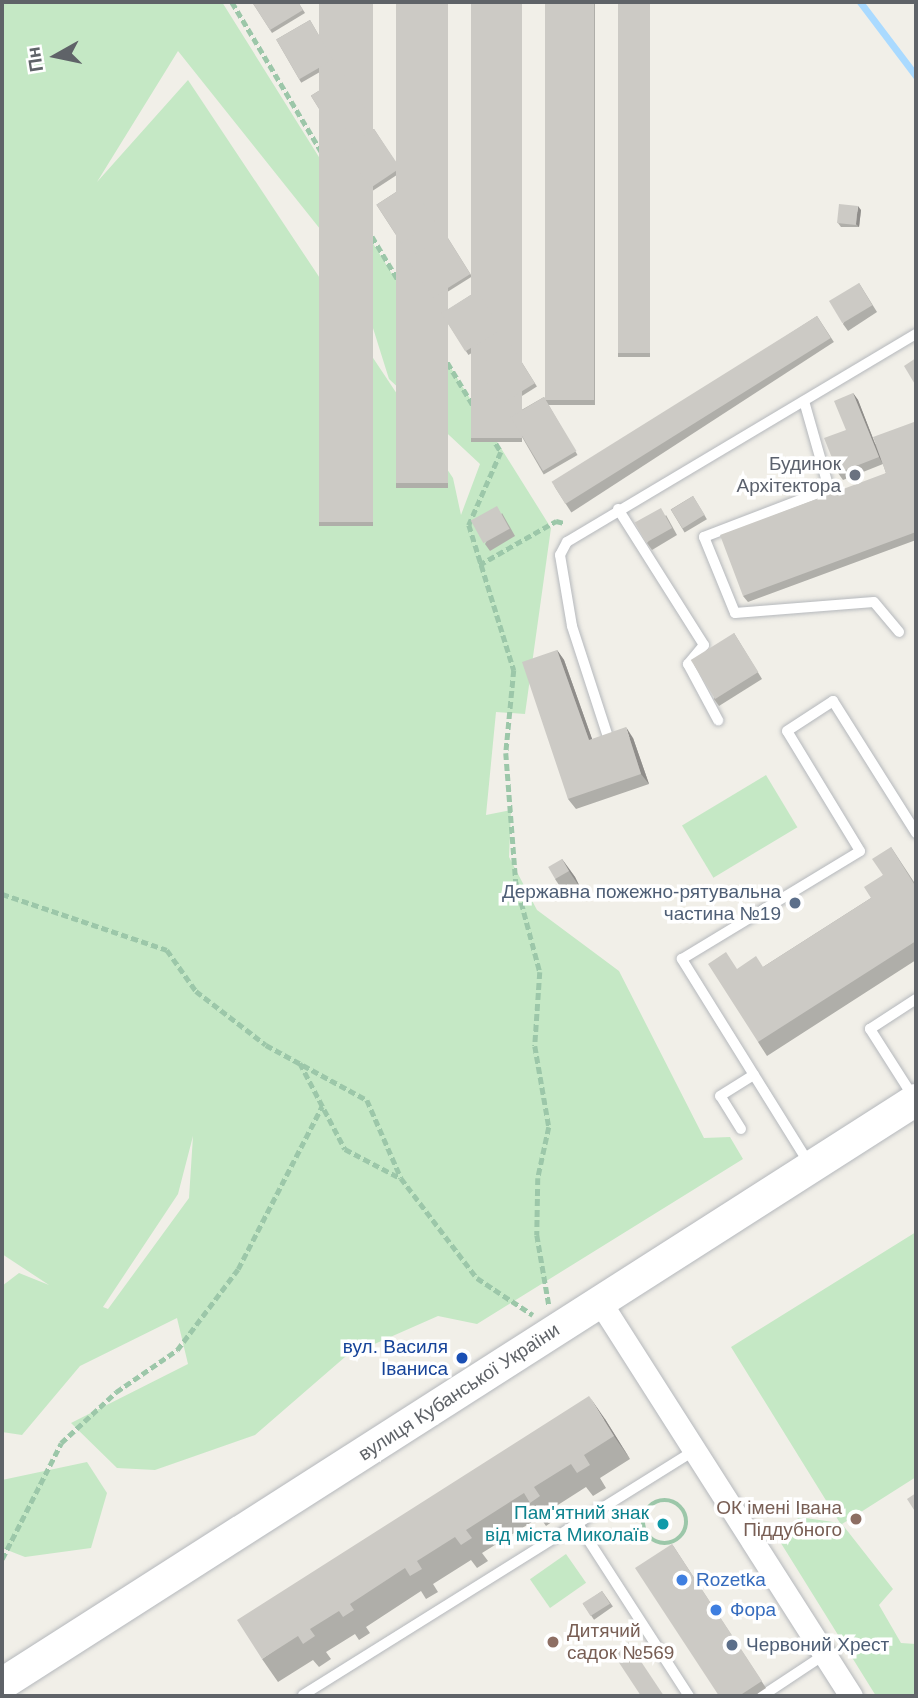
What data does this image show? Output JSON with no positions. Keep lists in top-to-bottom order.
{
  "streets": {
    "street": ["вулиця Кубанської України"]
  },
  "places": [
    "Будинок Архітектора",
    "Державна пожежно-рятувальна частина №19",
    "вул. Василя Іваниса",
    "ОК імені Івана Піддубного",
    "Пам'ятний знак від міста Миколаїв",
    "Rozetka",
    "Фора",
    "Дитячий садок №569",
    "Червоний Хрест"
  ],
  "north": "left"
}
